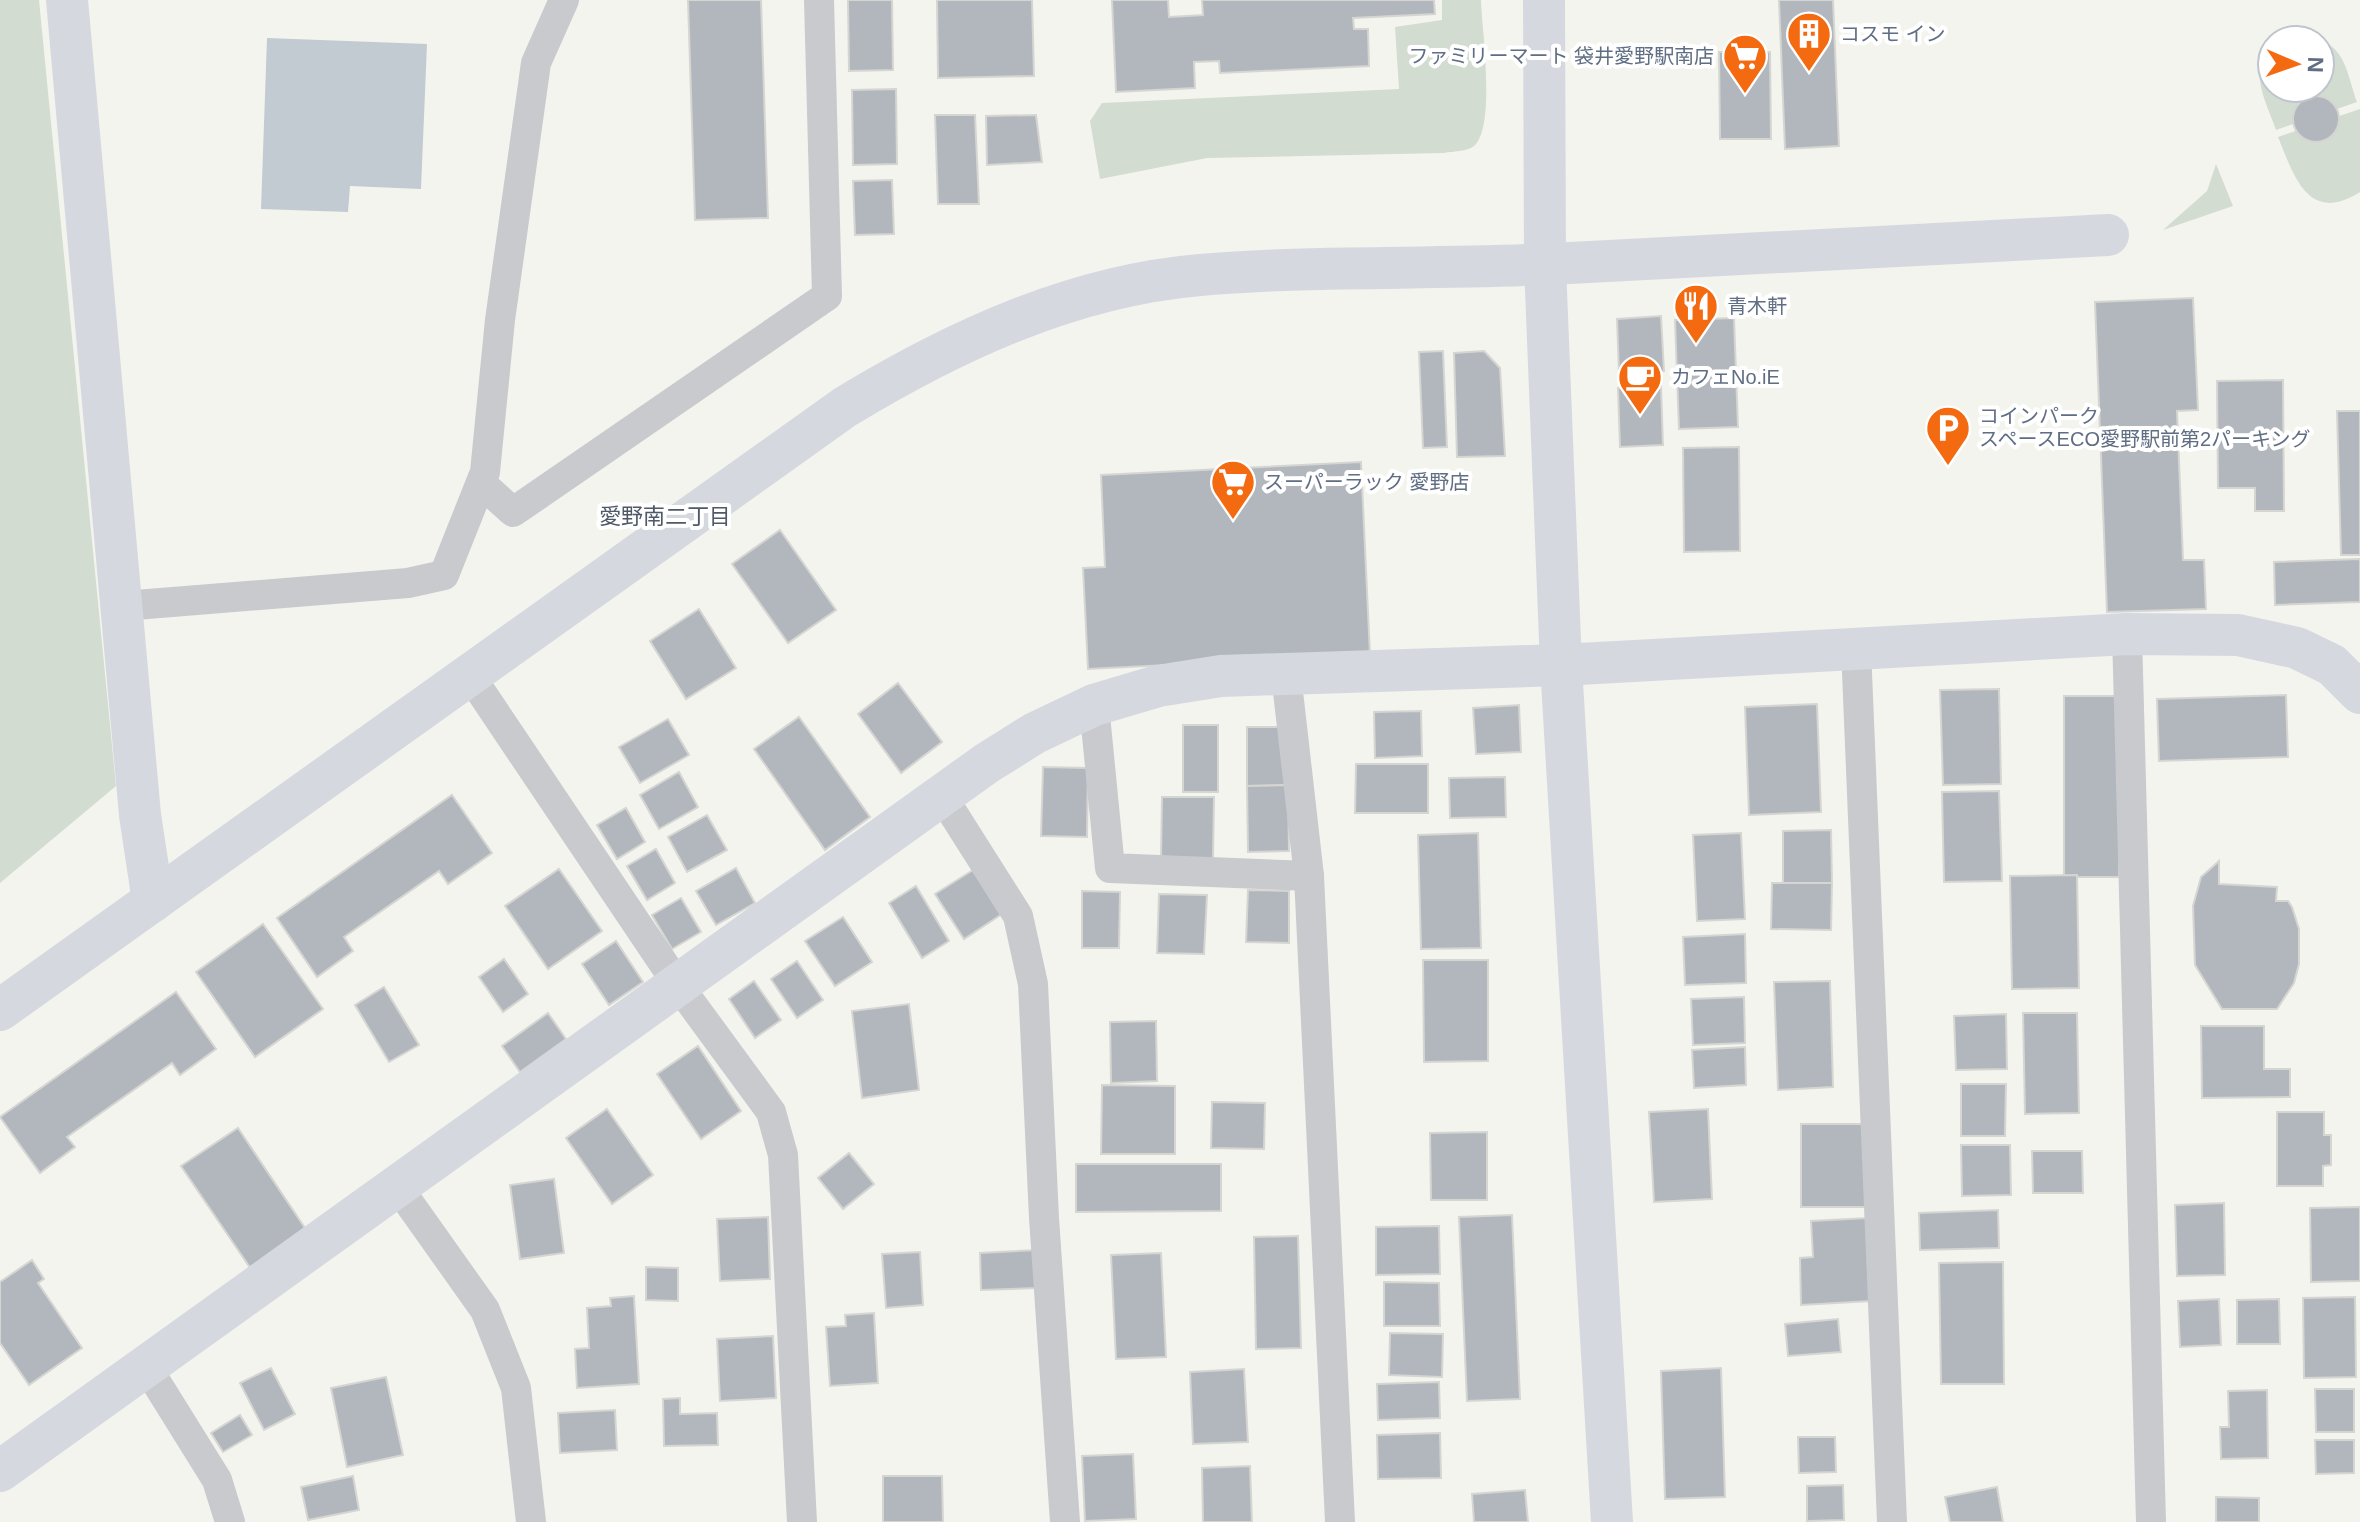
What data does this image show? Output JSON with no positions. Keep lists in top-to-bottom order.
{
  "districts": ["愛野南二丁目"],
  "places": {
    "building": ["コスモ イン"],
    "supermarket": ["ファミリーマート 袋井愛野駅南店", "スーパーラック 愛野店"],
    "restaurant": ["青木軒"],
    "cafe": ["カフェNo.iE"],
    "parking": ["コインパーク スペースECO愛野駅前第2パーキング"]
  },
  "north": "right"
}
